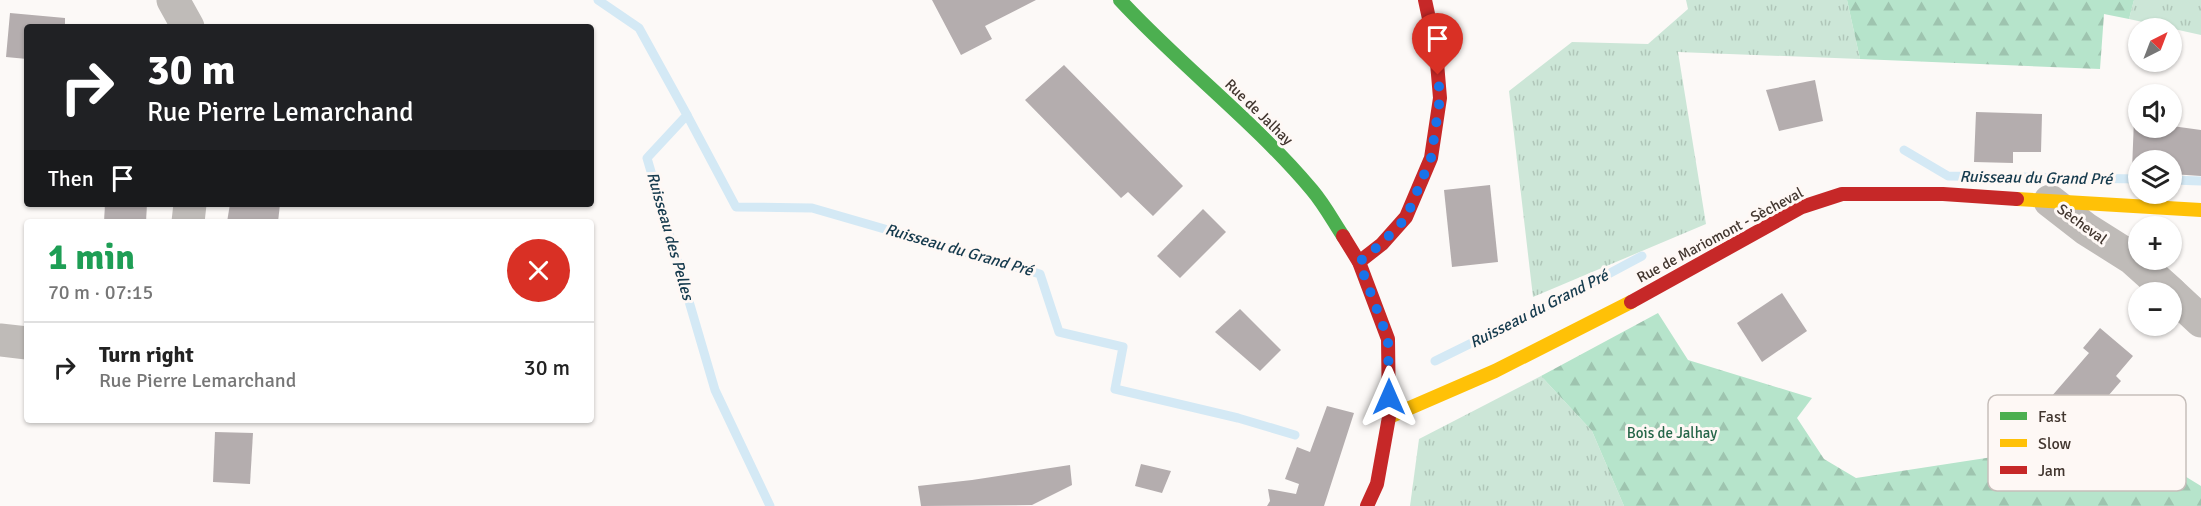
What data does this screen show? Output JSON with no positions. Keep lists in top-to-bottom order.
{
  "streets": {
    "street": ["Rue de Jalhay", "Sècheval", "Rue de Mariomont - Sècheval"]
  },
  "crossings": [
    ["Rue de Jalhay", "Rue de Mariomont - Sècheval"],
    ["Sècheval", "Rue de Mariomont - Sècheval"]
  ],
  "water": ["Ruisseau du Grand Pré", "Ruisseau des Pelles"],
  "parks": ["Bois de Jalhay"],
  "legend": ["Fast", "Slow", "Jam"],
  "north": "top right",
  "page": {
    "map_buttons": ["+", "−"],
    "turn": ["30 m", "Rue Pierre Lemarchand"],
    "then": "Then",
    "heading": ["1 min", "70 m · 07:15"],
    "list": [
      {
        "name": "Turn right",
        "note": "Rue Pierre Lemarchand",
        "value": "30 m"
      }
    ]
  }
}
